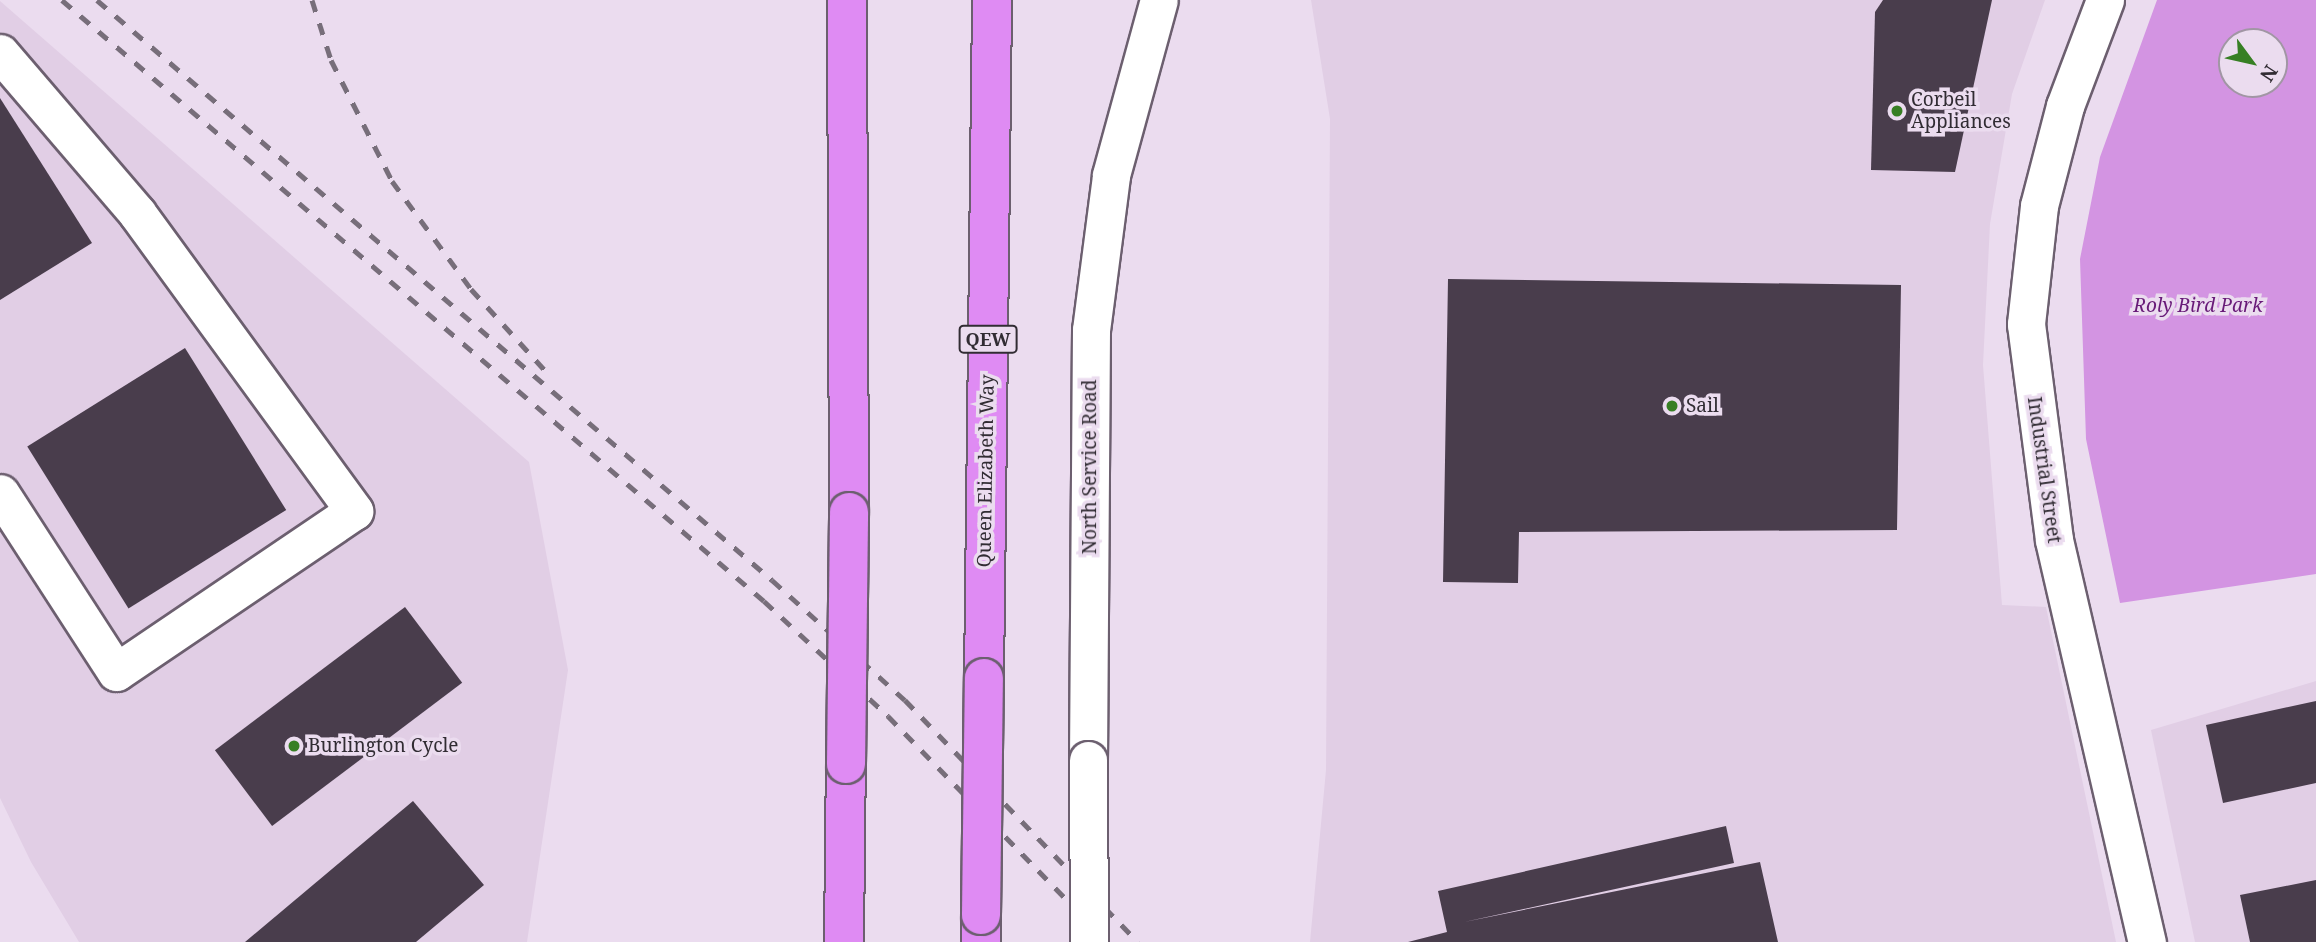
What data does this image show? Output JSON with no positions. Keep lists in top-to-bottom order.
{
  "streets": {
    "highway": ["QEW", "Queen Elizabeth Way"],
    "street": ["North Service Road", "Industrial Street"]
  },
  "parks": ["Roly Bird Park"],
  "places": ["Corbeil Appliances", "Sail", "Burlington Cycle"],
  "north": "bottom right"
}
